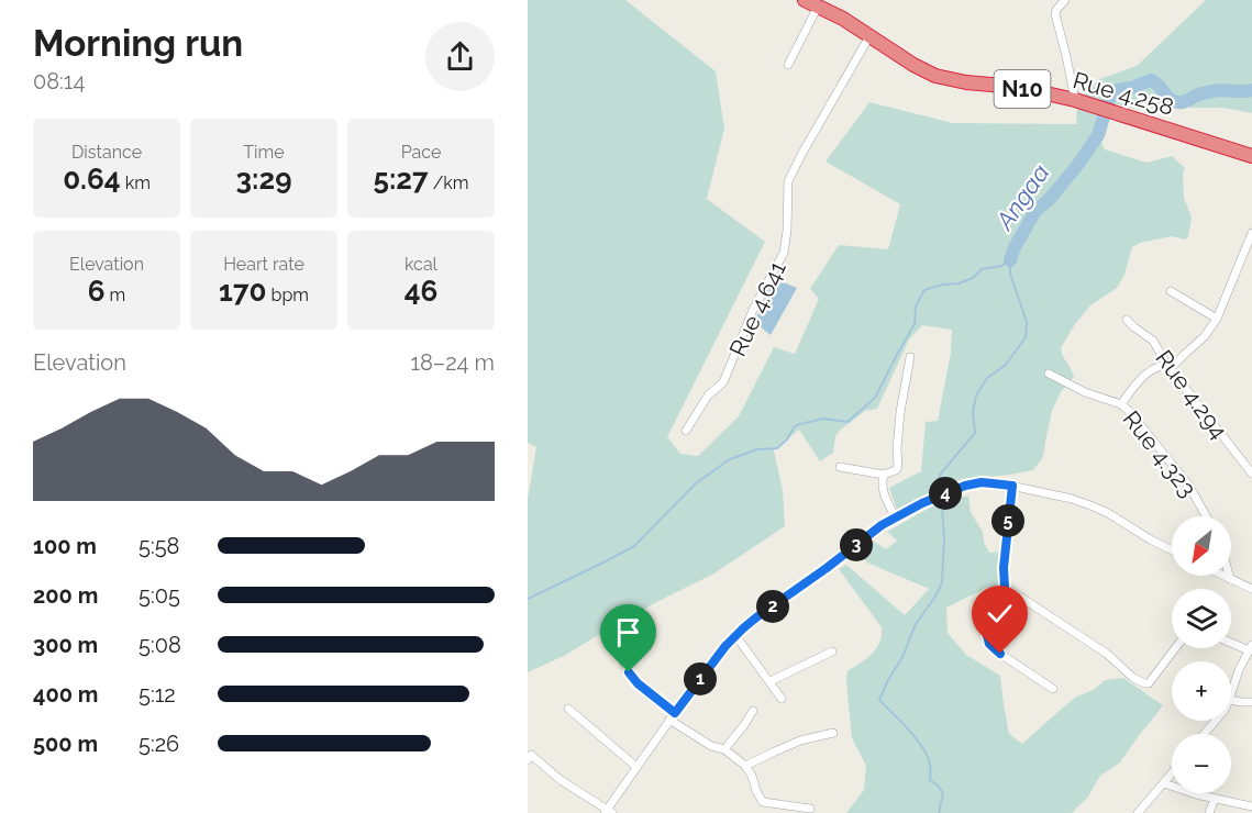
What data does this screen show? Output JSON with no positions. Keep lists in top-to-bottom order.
{
  "streets": {
    "highway": ["N10", "Rue 4.258"],
    "street": ["Rue 4.641", "Rue 4.294", "Rue 4.323"]
  },
  "crossings": [
    ["Rue 4.258", "Rue 4.641"],
    ["Rue 4.294", "Rue 4.323"]
  ],
  "water": ["Angaa"],
  "north": "bottom left",
  "page": {
    "heading": ["Morning run", "08:14"],
    "stats": [
      ["Distance", "0.64 km"],
      ["Time", "3:29"],
      ["Pace", "5:27 /km"],
      ["Elevation", "6 m"],
      ["Heart rate", "170 bpm"],
      ["kcal", "46"]
    ],
    "chart": ["Elevation", "18–24 m"],
    "pins": [
      "4",
      "5",
      "3",
      "2",
      "1"
    ],
    "map_buttons": ["+", "−"],
    "list": [
      {
        "name": "100 m",
        "note": "5:58"
      },
      {
        "name": "200 m",
        "note": "5:05"
      },
      {
        "name": "300 m",
        "note": "5:08"
      },
      {
        "name": "400 m",
        "note": "5:12"
      },
      {
        "name": "500 m",
        "note": "5:26"
      }
    ]
  }
}
